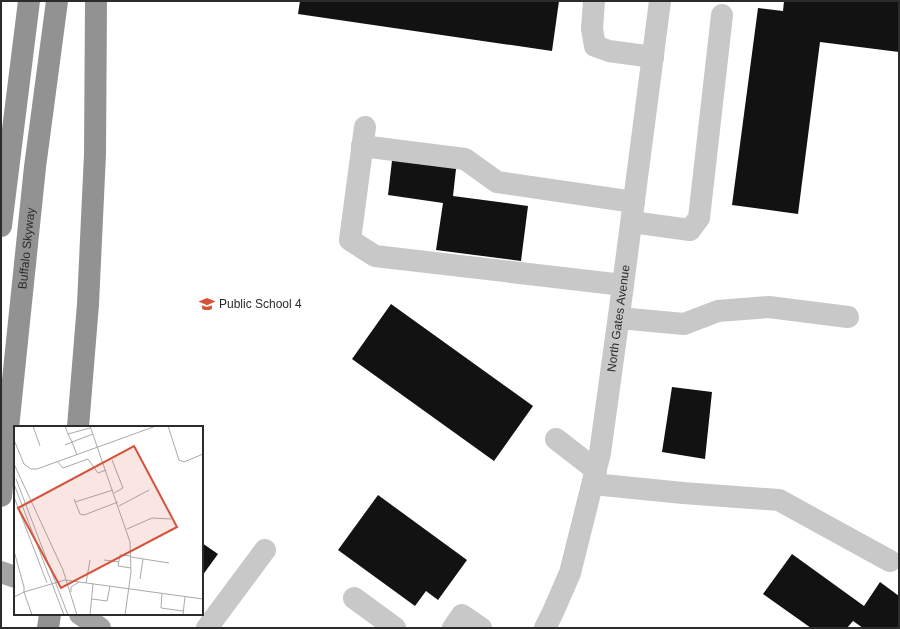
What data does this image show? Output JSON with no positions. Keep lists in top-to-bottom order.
{
  "streets": {
    "highway": ["Buffalo Skyway"],
    "street": ["North Gates Avenue"]
  },
  "places": {
    "school or university": ["Public School 4"]
  }
}
